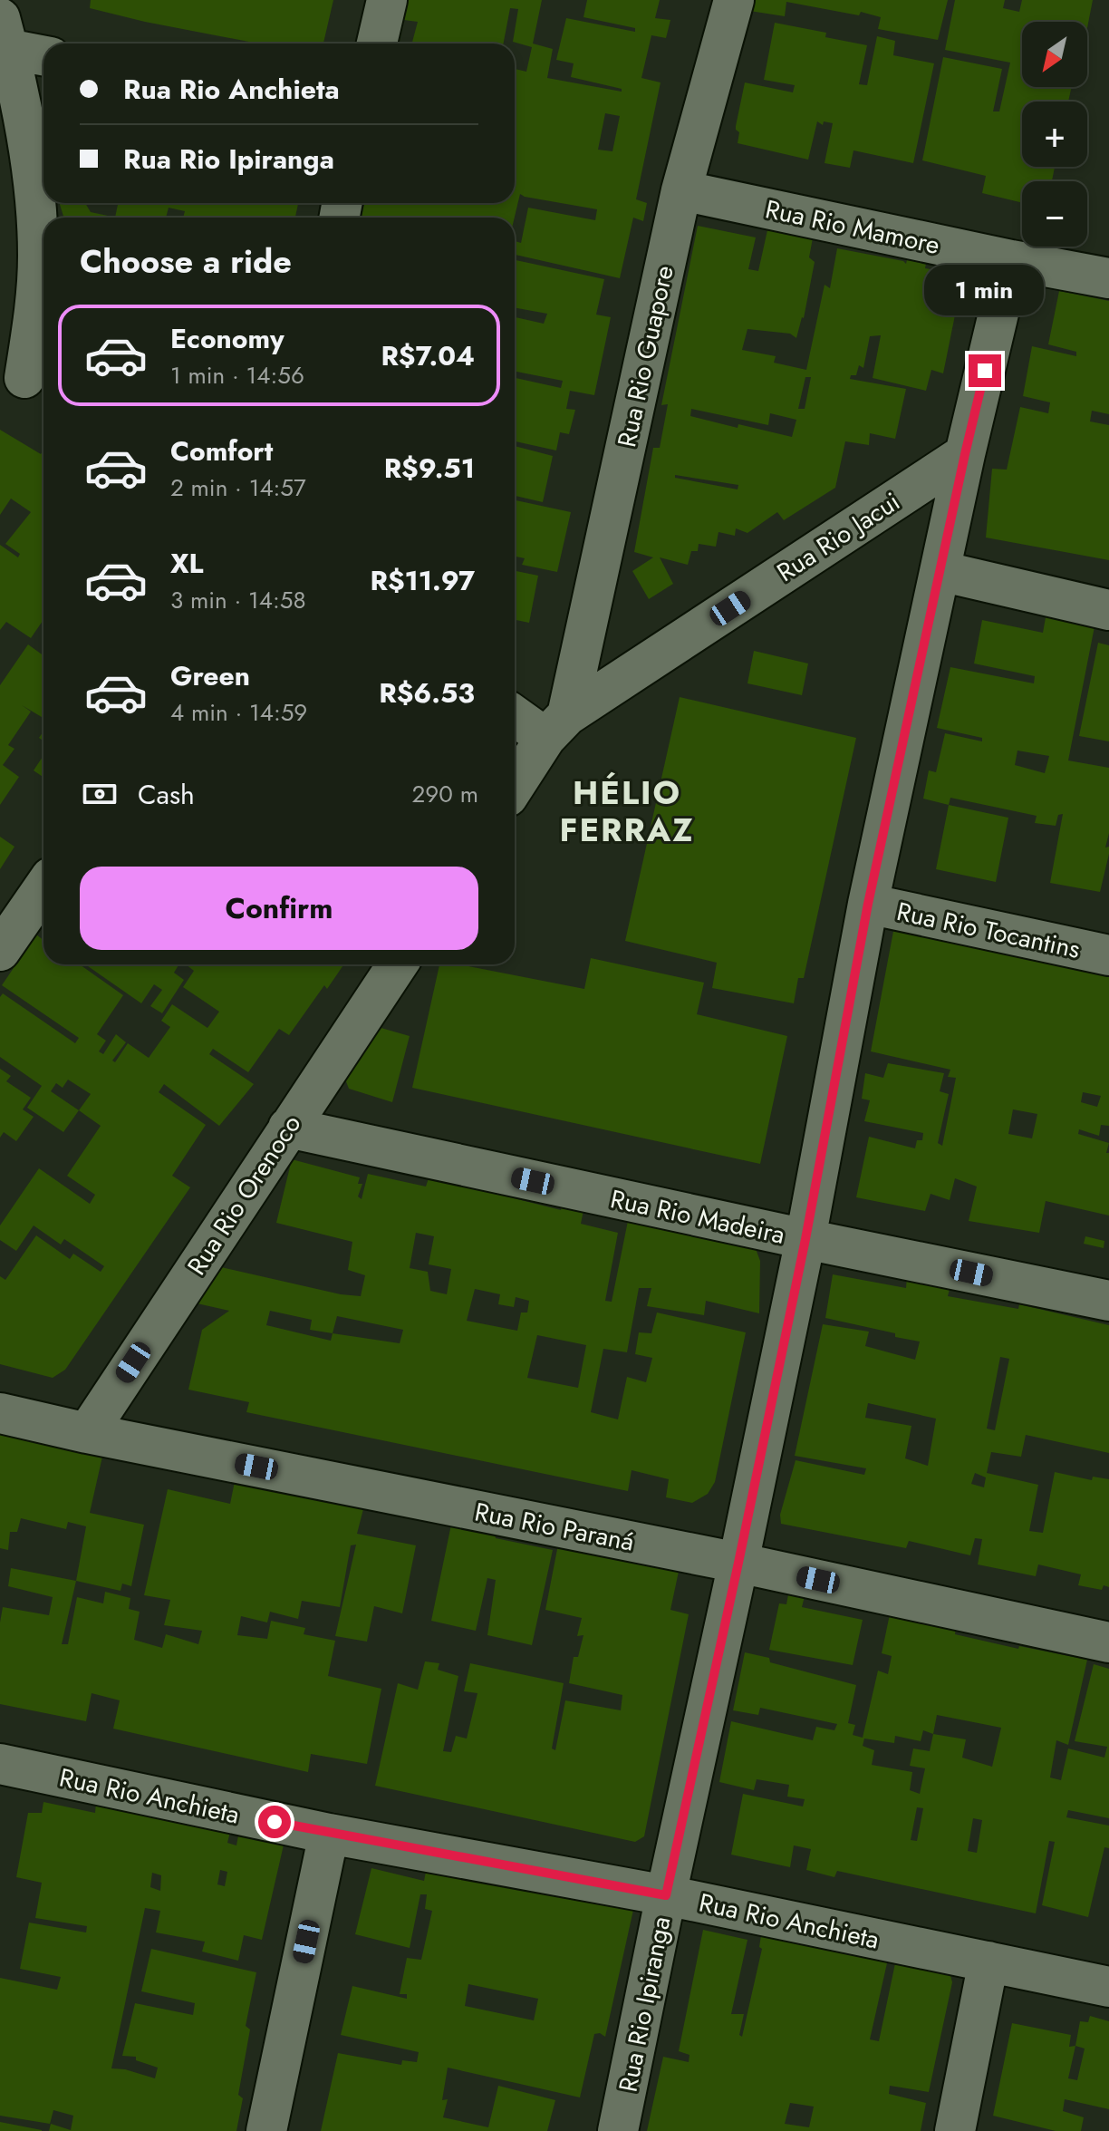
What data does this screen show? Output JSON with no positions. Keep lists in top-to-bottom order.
{
  "streets": {
    "street": [
      "Rua Rio Mamore",
      "Rua Rio Guapore",
      "Rua Rio Jacui",
      "Rua Rio Tocantins",
      "Rua Rio Orenoco",
      "Rua Rio Madeira",
      "Rua Rio Paraná",
      "Rua Rio Anchieta",
      "Rua Rio Ipiranga"
    ]
  },
  "crossings": [
    ["Rua Rio Mamore", "Rua Rio Guapore"],
    ["Rua Rio Mamore", "Rua Rio Ipiranga"],
    ["Rua Rio Guapore", "Rua Rio Jacui"],
    ["Rua Rio Jacui", "Rua Rio Ipiranga"],
    ["Rua Rio Tocantins", "Rua Rio Ipiranga"],
    ["Rua Rio Orenoco", "Rua Rio Madeira"],
    ["Rua Rio Orenoco", "Rua Rio Paraná"],
    ["Rua Rio Madeira", "Rua Rio Ipiranga"],
    ["Rua Rio Paraná", "Rua Rio Ipiranga"],
    ["Rua Rio Anchieta", "Rua Rio Ipiranga"]
  ],
  "districts": ["HÉLIO FERRAZ"],
  "north": "bottom left",
  "page": {
    "map_buttons": ["+", "−"],
    "banner": ["Rua Rio Anchieta", "Rua Rio Ipiranga"],
    "heading": "Choose a ride",
    "bubble": "1 min",
    "list": [
      {
        "name": "Economy",
        "note": "1 min · 14:56",
        "value": "R$7.04"
      },
      {
        "name": "Comfort",
        "note": "2 min · 14:57",
        "value": "R$9.51"
      },
      {
        "name": "XL",
        "note": "3 min · 14:58",
        "value": "R$11.97"
      },
      {
        "name": "Green",
        "note": "4 min · 14:59",
        "value": "R$6.53"
      }
    ],
    "pay": ["Cash", "290 m"],
    "buttons": "Confirm"
  }
}
